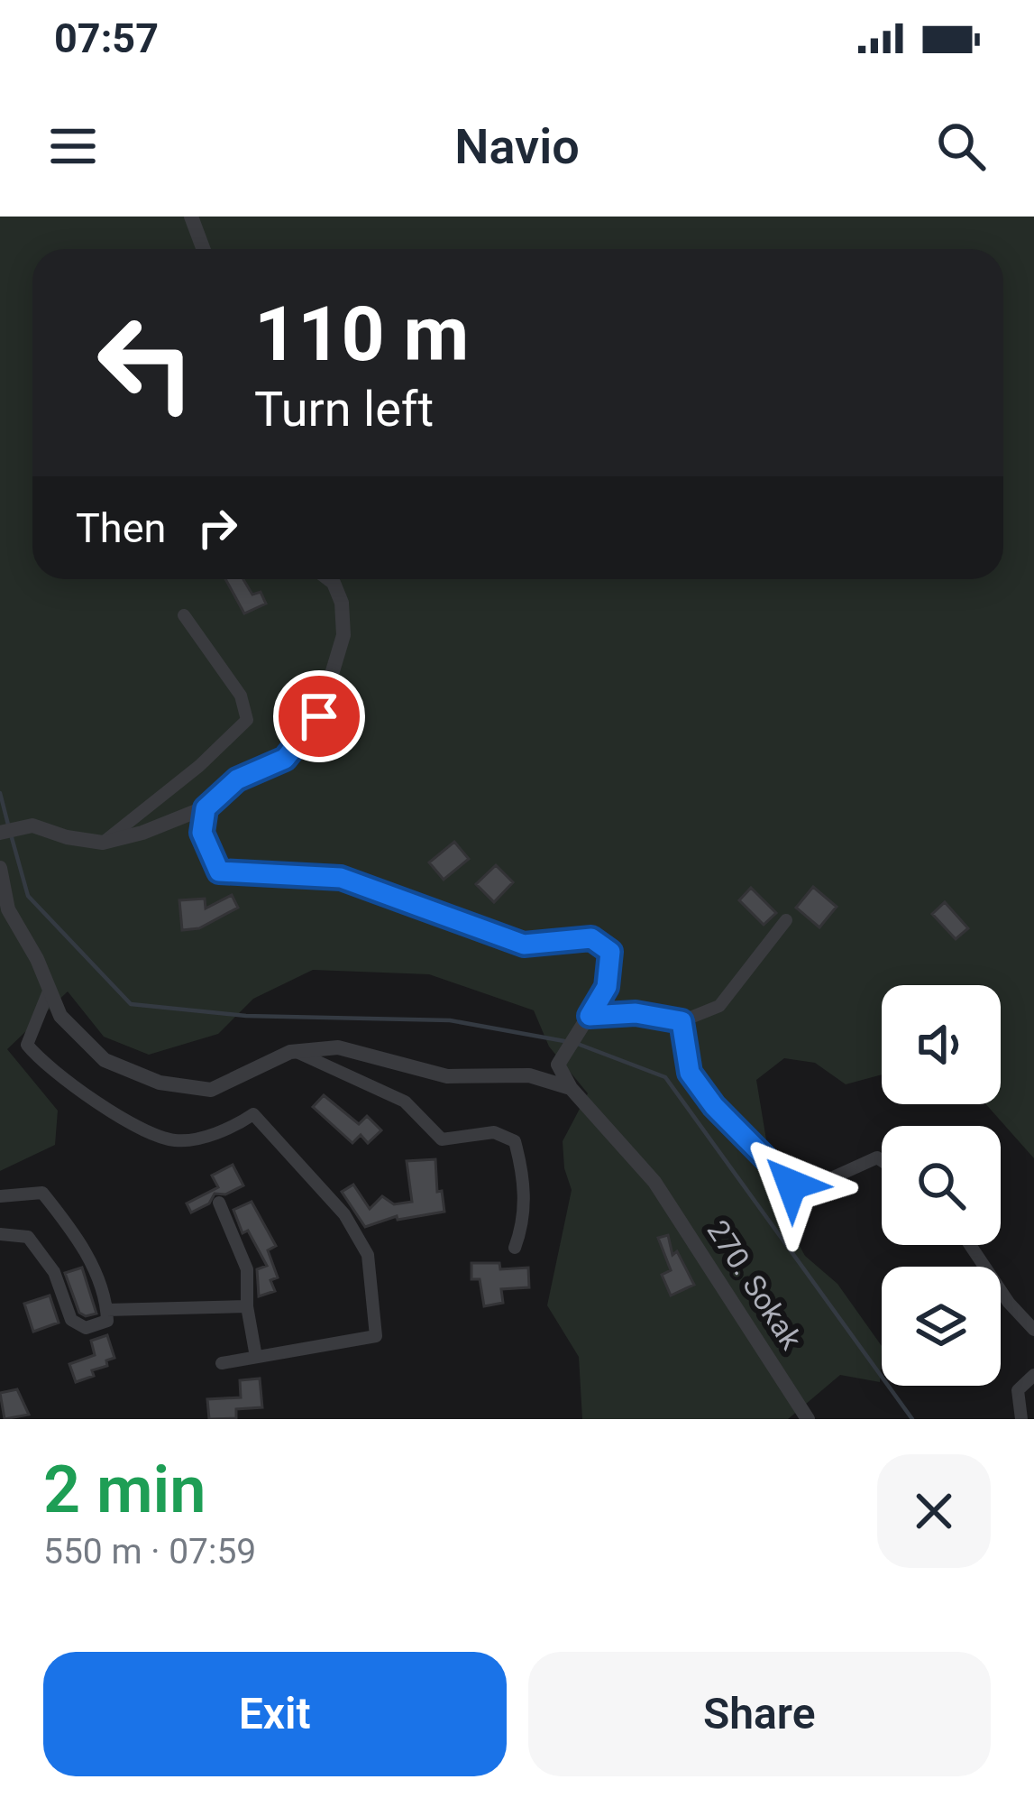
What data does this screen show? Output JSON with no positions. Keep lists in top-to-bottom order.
{
  "streets": {
    "street": ["270. Sokak"]
  },
  "page": {
    "status": "07:57",
    "header": "Navio",
    "turn": ["110 m", "Turn left"],
    "then": "Then",
    "heading": ["2 min", "550 m · 07:59"],
    "buttons": ["Exit", "Share"]
  }
}
